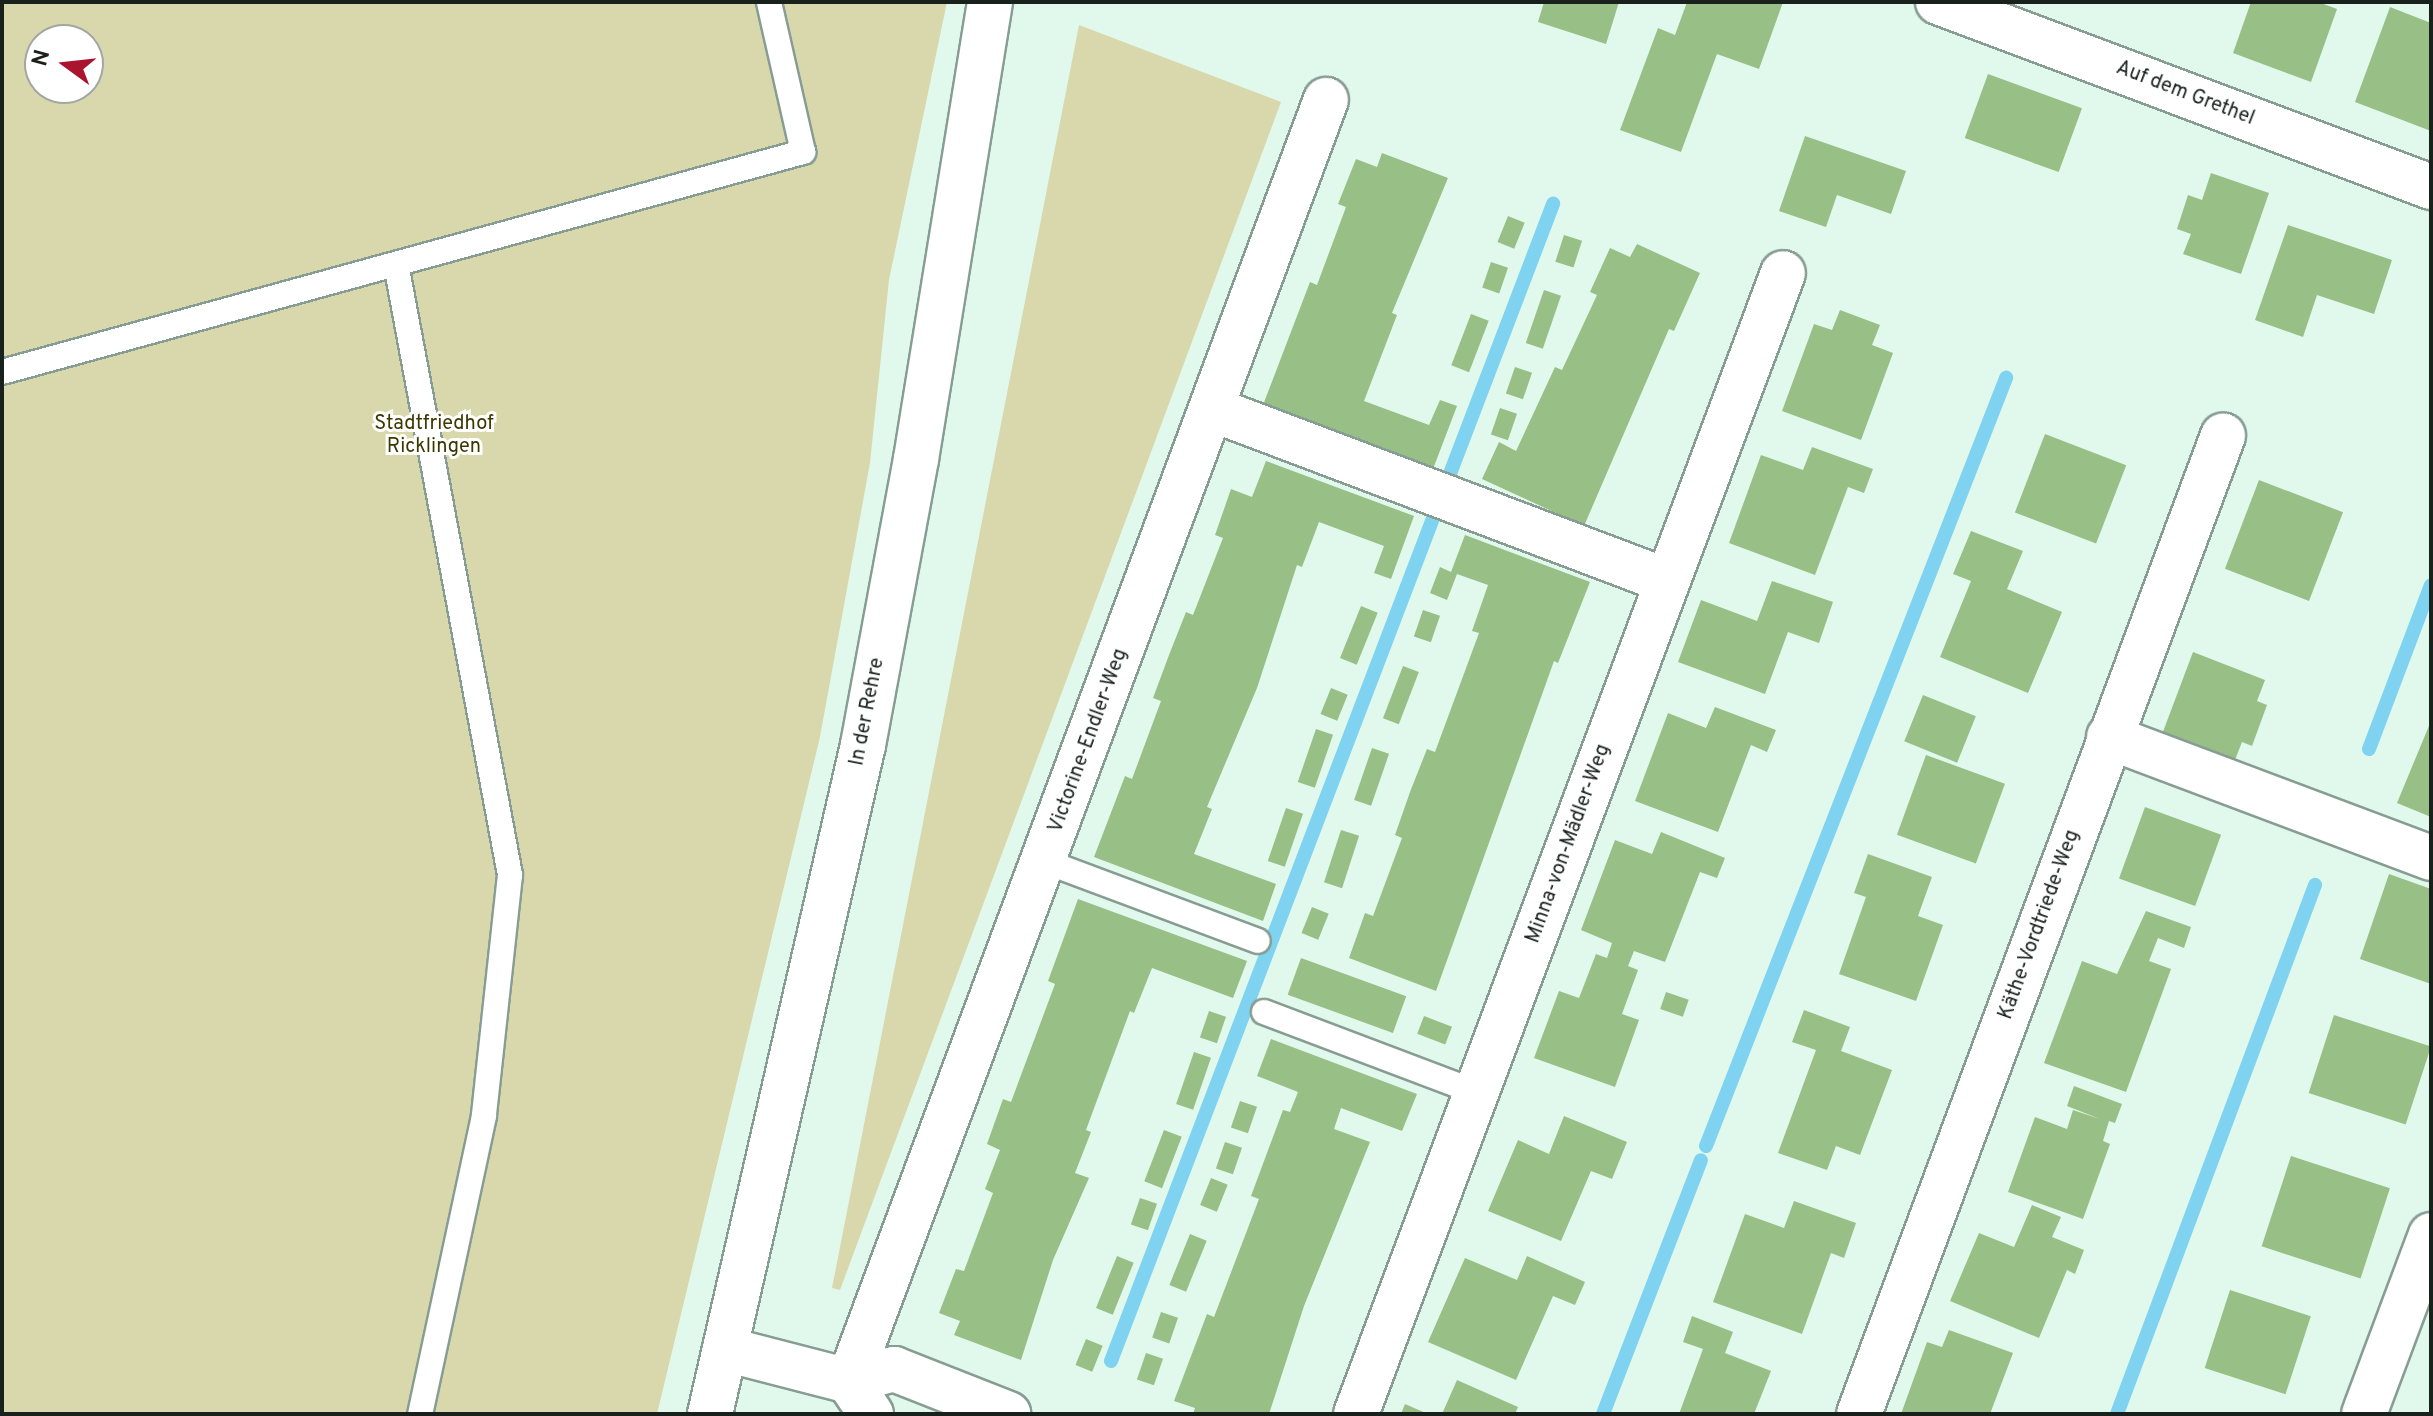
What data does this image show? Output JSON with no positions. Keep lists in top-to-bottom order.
{
  "streets": {
    "street": [
      "Auf dem Grethel",
      "In der Rehre",
      "Victorine-Endler-Weg",
      "Minna-von-Mädler-Weg",
      "Käthe-Vordtriede-Weg"
    ]
  },
  "parks": ["Stadtfriedhof Ricklingen"],
  "north": "left"
}
